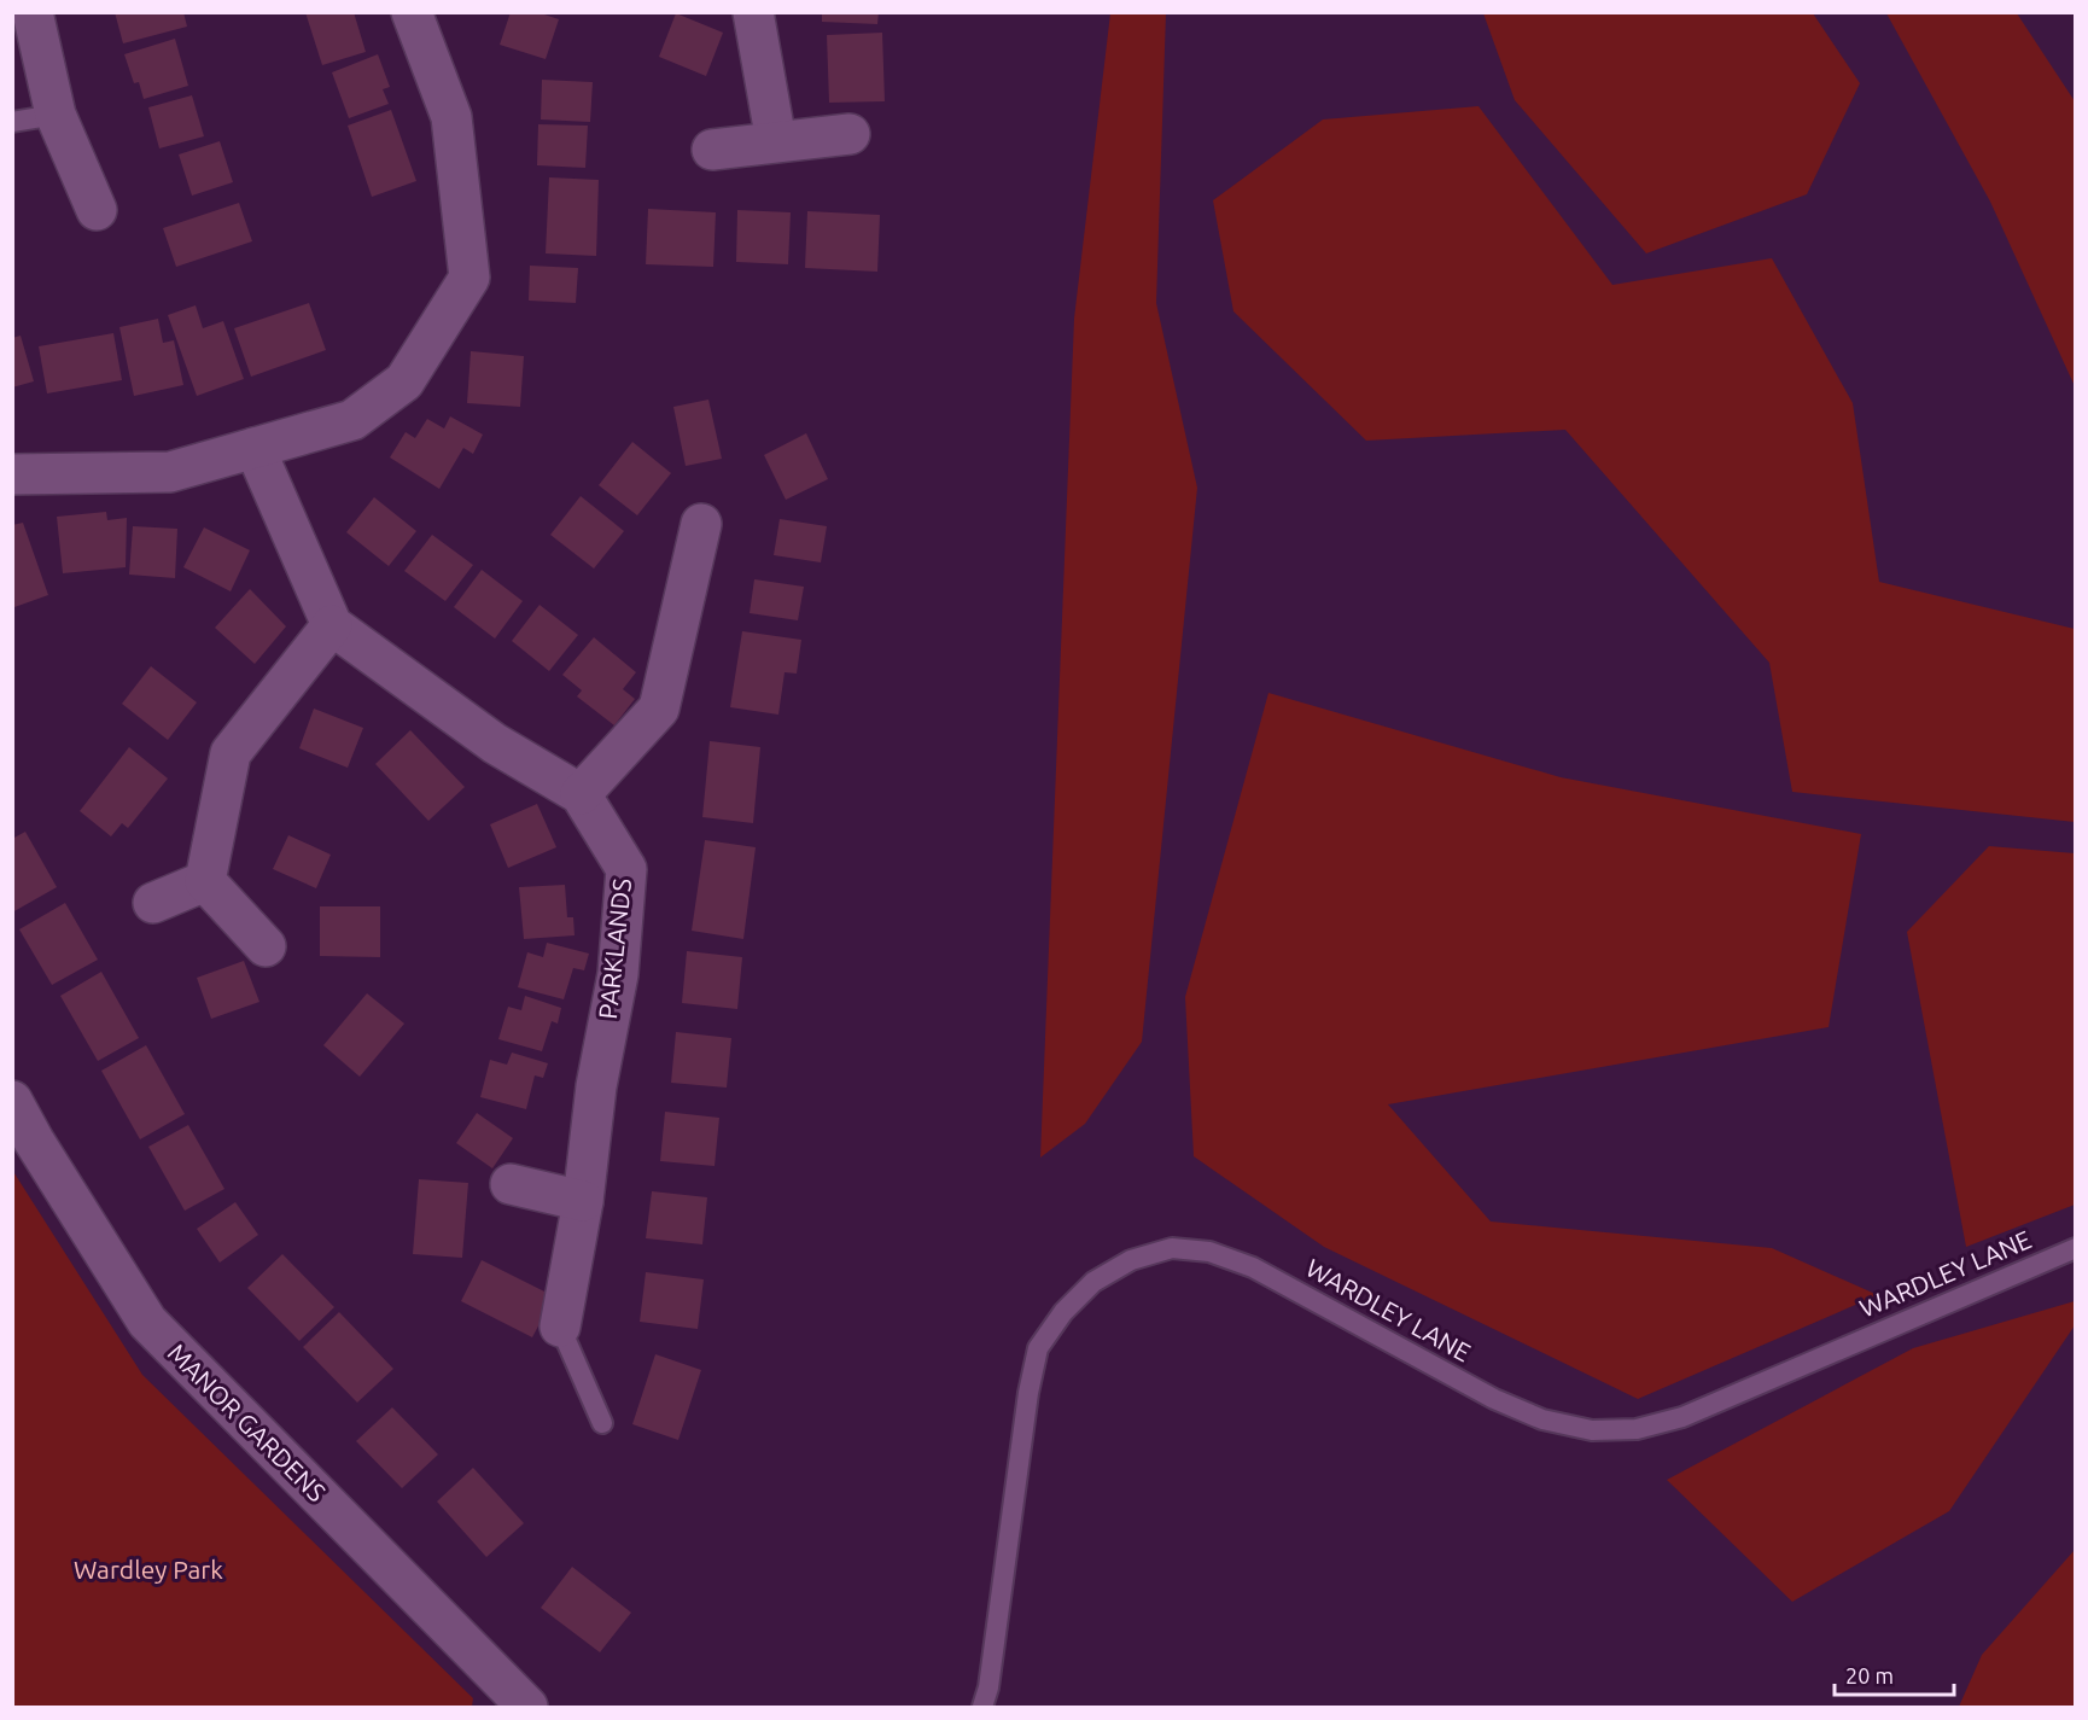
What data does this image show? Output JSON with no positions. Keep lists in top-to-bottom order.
{
  "streets": {
    "street": ["PARKLANDS", "MANOR GARDENS"],
    "lane": ["WARDLEY LANE"]
  },
  "parks": ["Wardley Park"],
  "scale_bar": "20 m"
}
